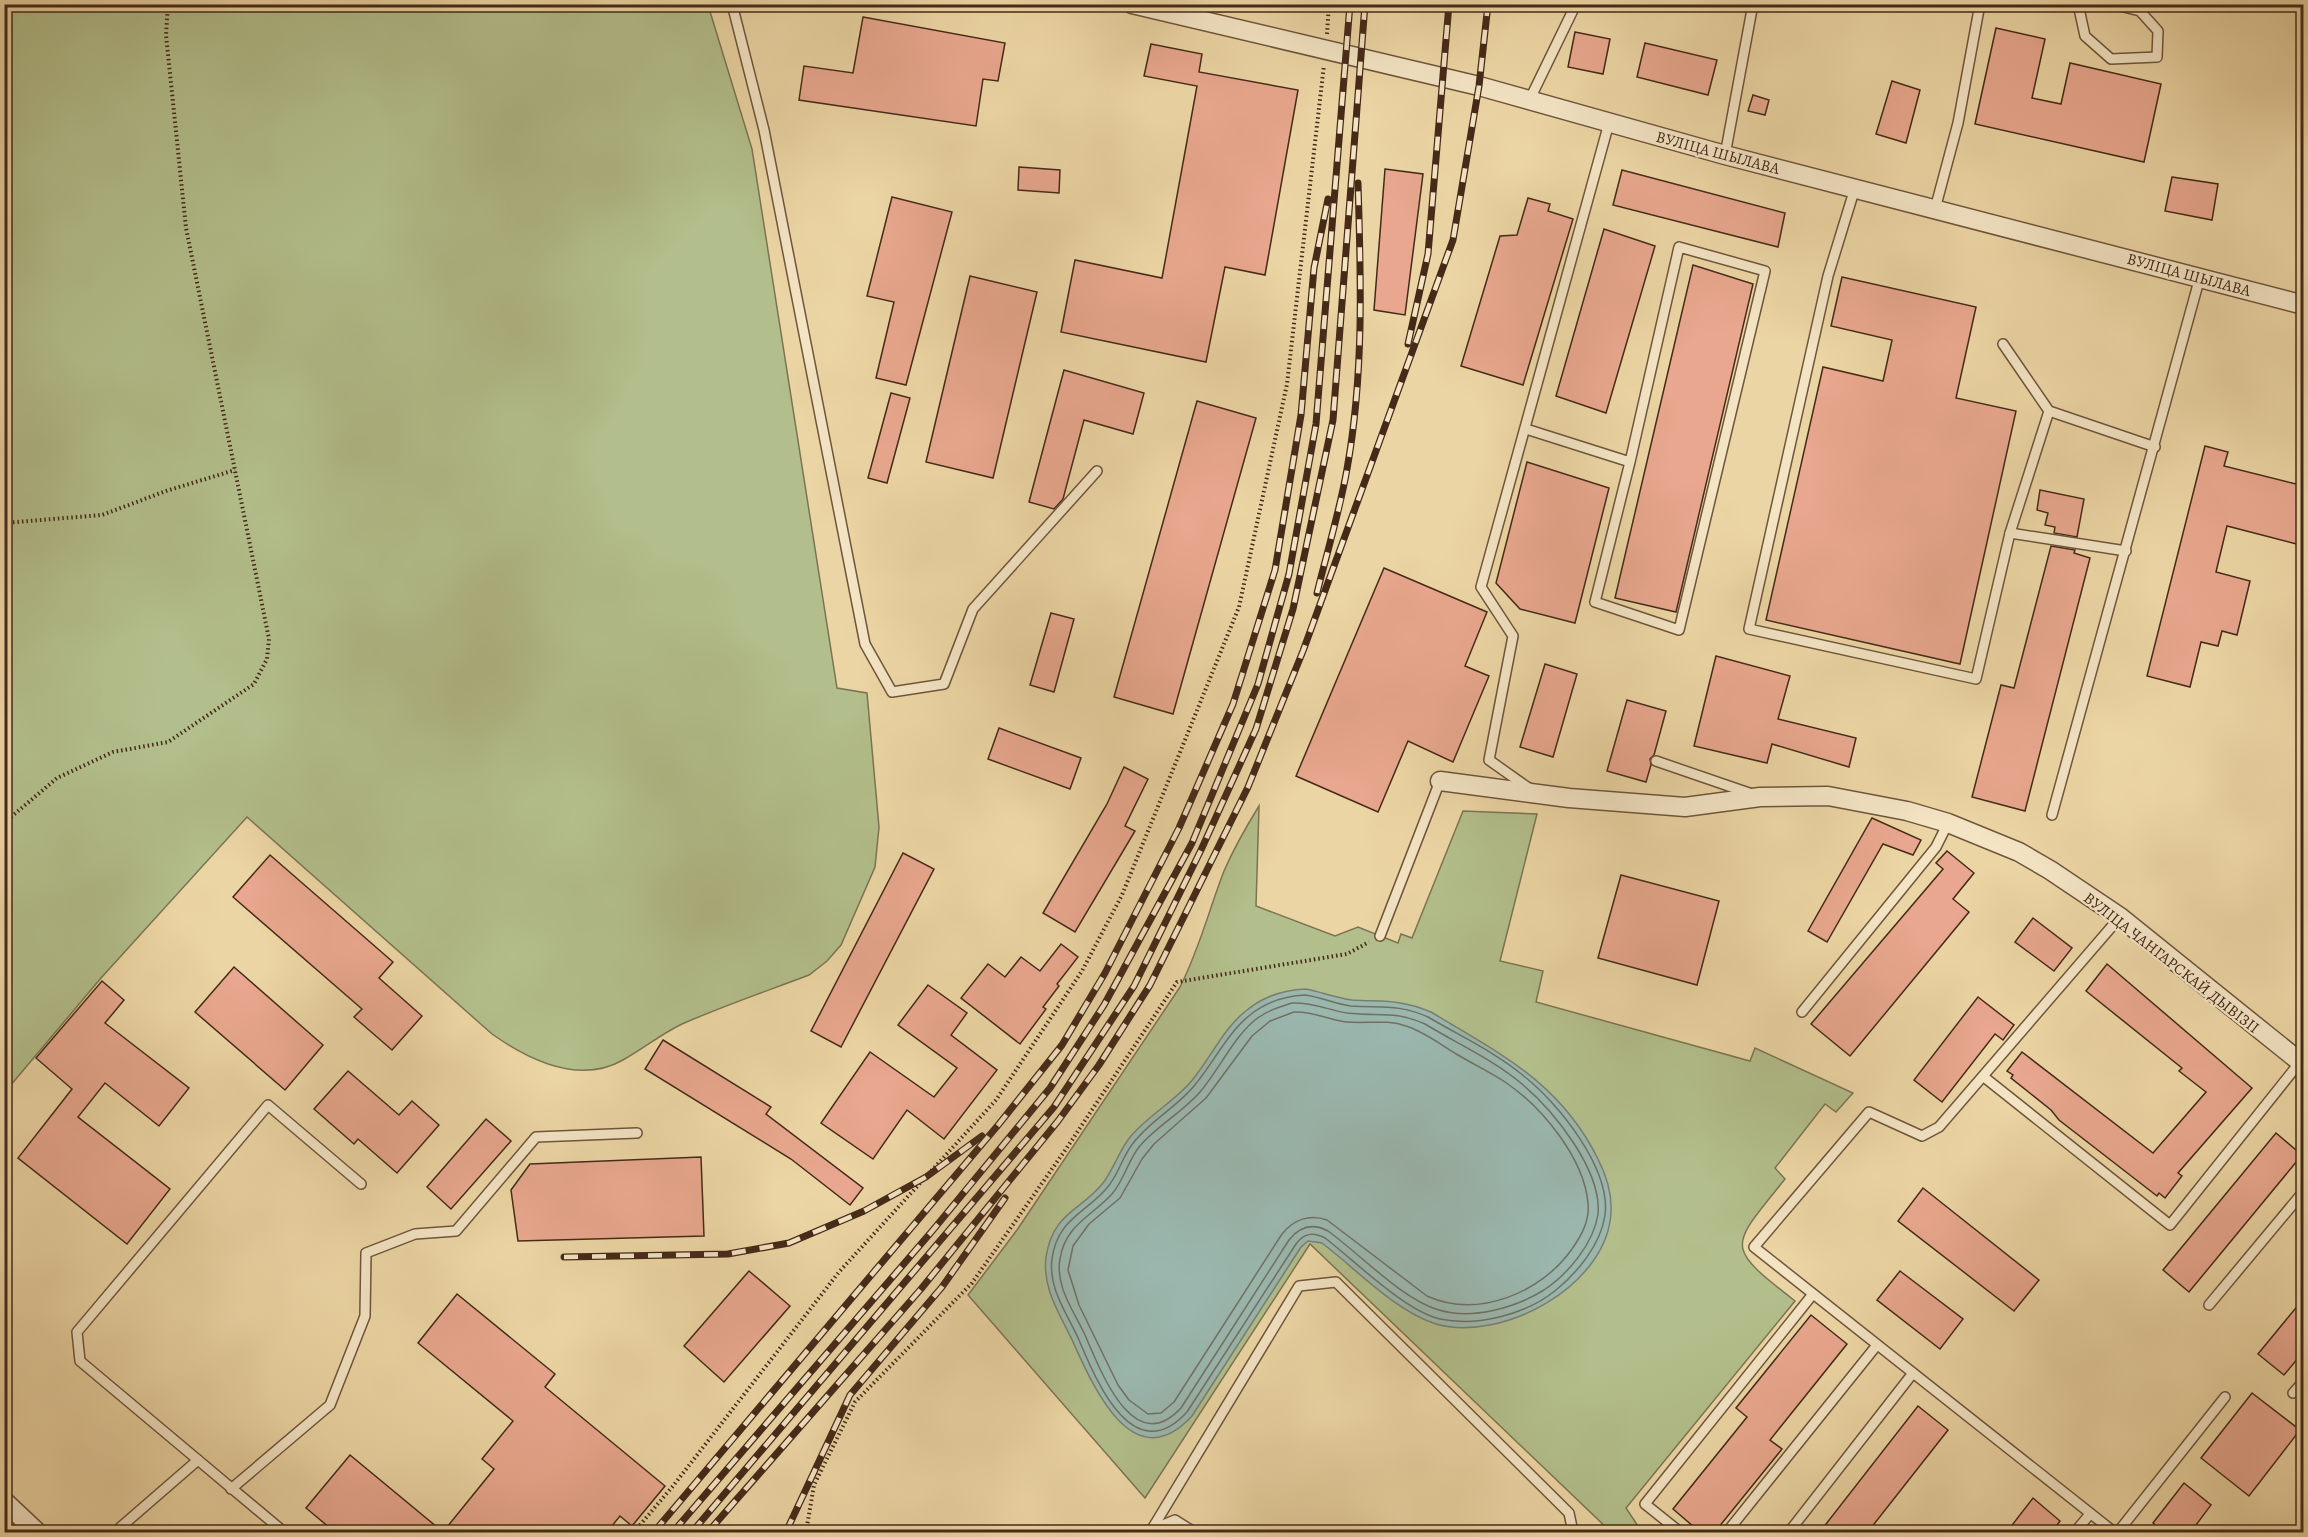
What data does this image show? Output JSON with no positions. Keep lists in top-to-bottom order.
{
  "streets": {
    "street": ["ВУЛІЦА ШЫЛАВА", "ВУЛІЦА ЧАНГАРСКАЙ ДЫВІЗІІ"]
  }
}
